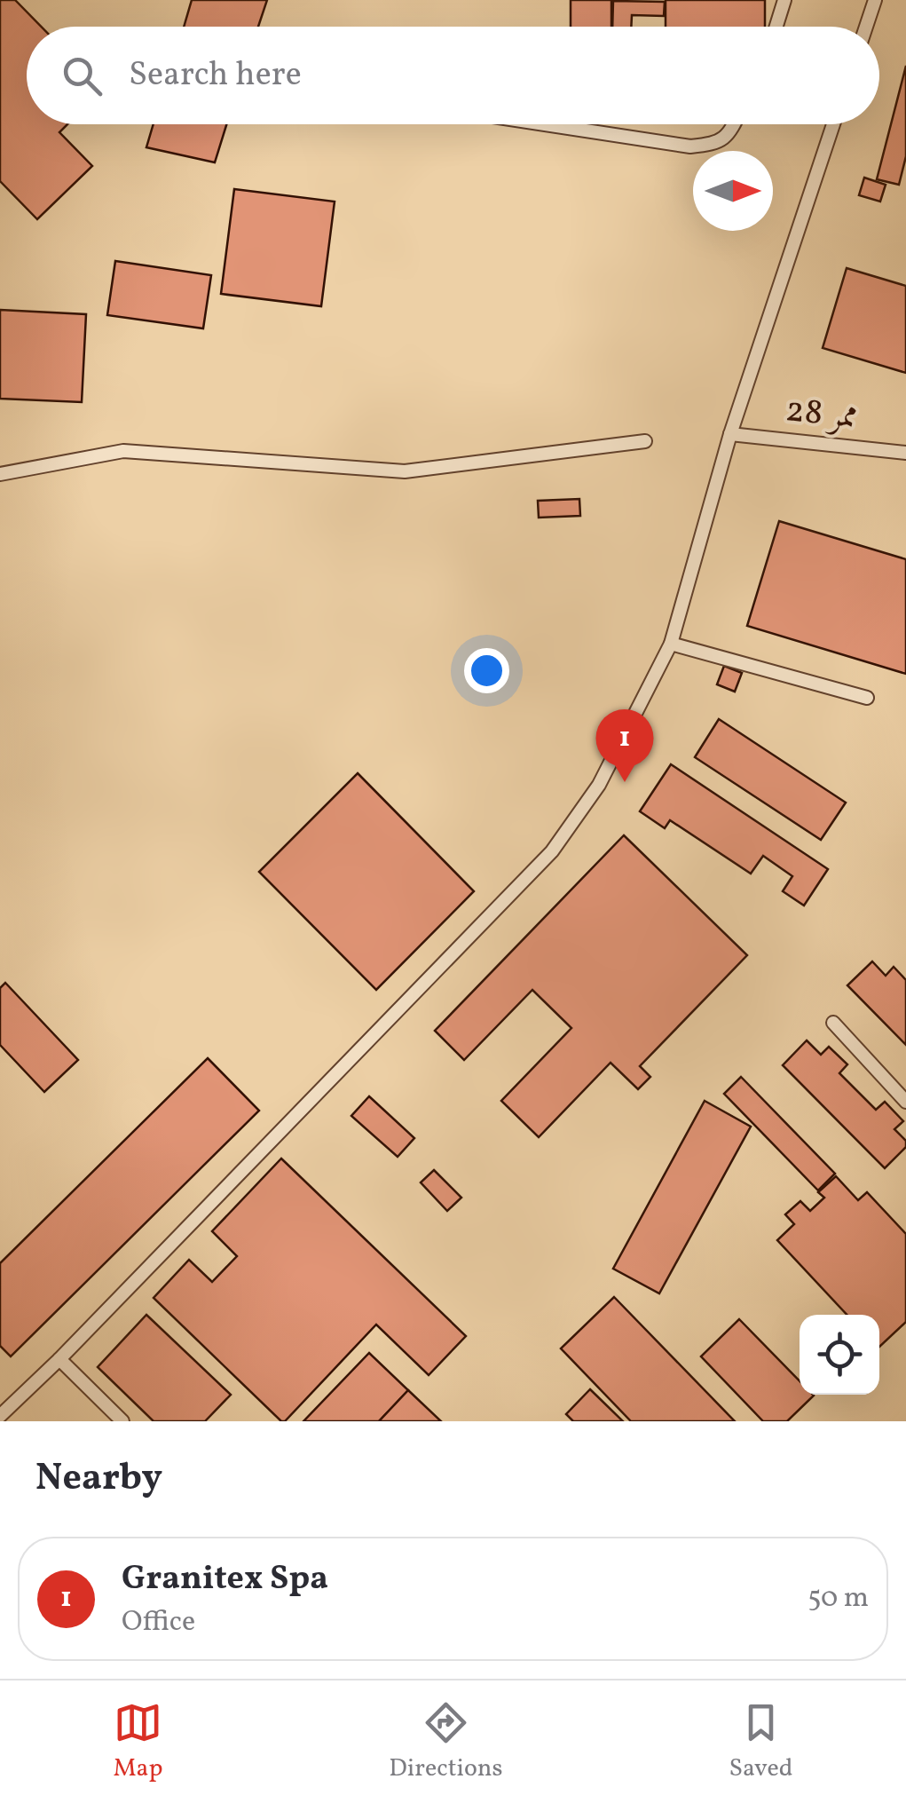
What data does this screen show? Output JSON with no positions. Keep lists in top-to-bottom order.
{
  "streets": {
    "lane": ["ممر 28"]
  },
  "north": "right",
  "page": {
    "search": "Search here",
    "pins": "1",
    "heading": "Nearby",
    "list": [
      {
        "mark": "1",
        "name": "Granitex Spa",
        "note": "Office",
        "value": "50 m"
      }
    ],
    "nav": ["Map", "Directions", "Saved"]
  }
}
